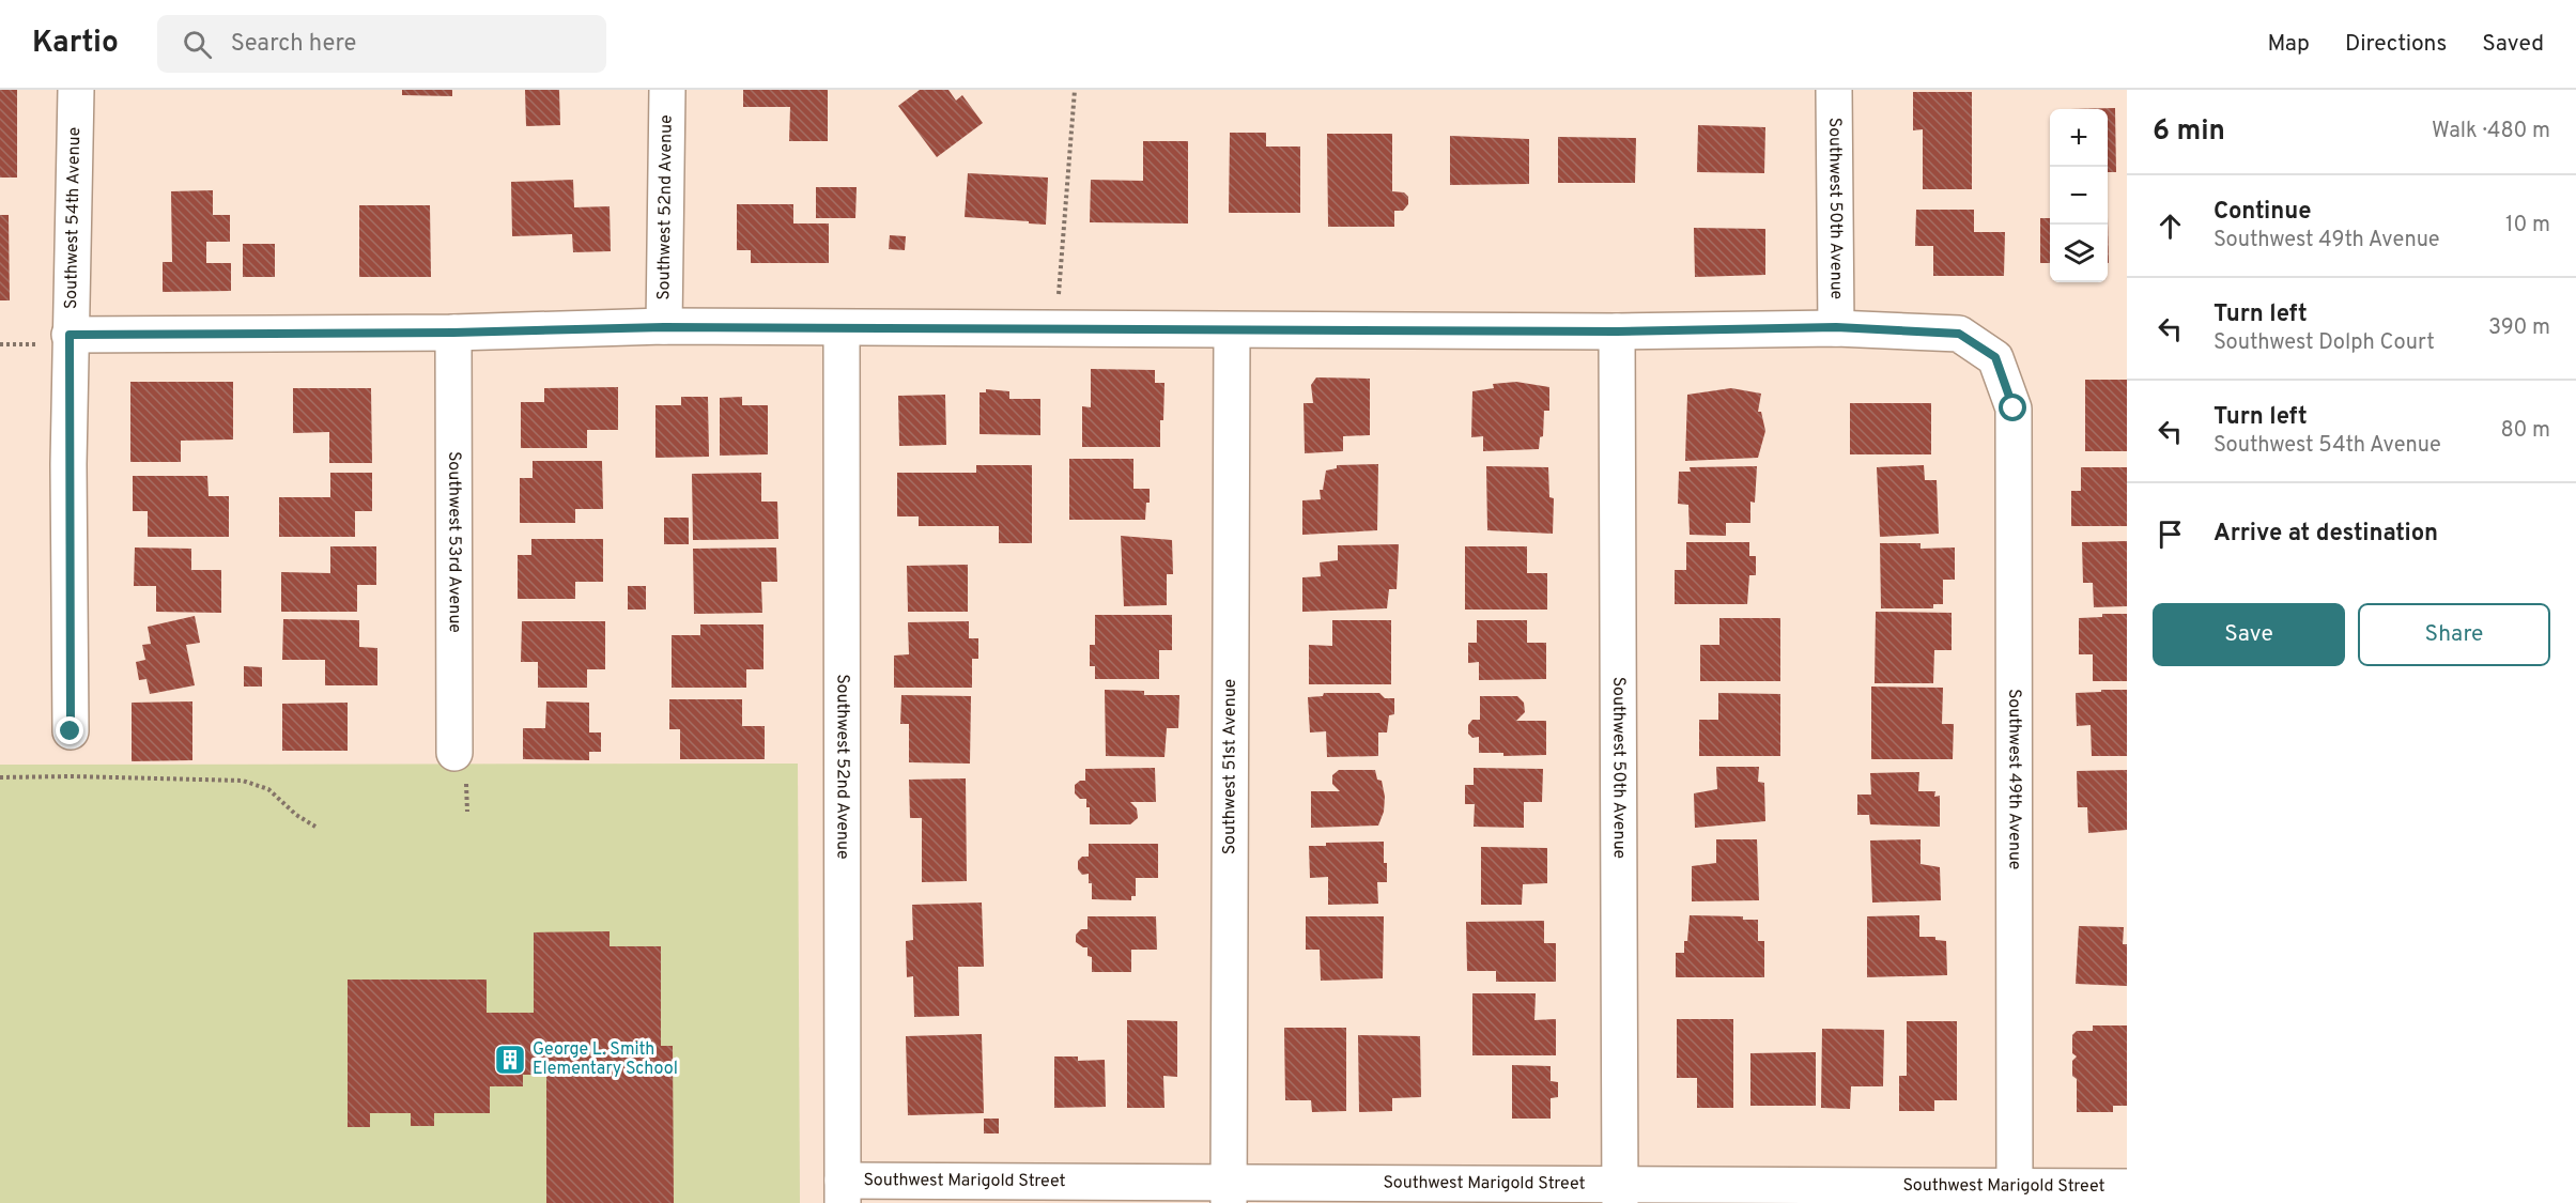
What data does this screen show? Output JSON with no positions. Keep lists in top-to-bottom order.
{
  "streets": {
    "street": [
      "Southwest 52nd Avenue",
      "Southwest 50th Avenue",
      "Southwest 54th Avenue",
      "Southwest 53rd Avenue",
      "Southwest 51st Avenue",
      "Southwest 49th Avenue",
      "Southwest Marigold Street"
    ]
  },
  "crossings": [
    ["Southwest 52nd Avenue", "Southwest Marigold Street"],
    ["Southwest 50th Avenue", "Southwest 49th Avenue"],
    ["Southwest 50th Avenue", "Southwest Marigold Street"],
    ["Southwest 51st Avenue", "Southwest Marigold Street"],
    ["Southwest 49th Avenue", "Southwest Marigold Street"]
  ],
  "places": {
    "building": ["George L. Smith Elementary School"]
  },
  "page": {
    "header": "Kartio",
    "search": "Search here",
    "nav": ["Map", "Directions", "Saved"],
    "heading": ["6 min", "Walk · 480 m"],
    "map_buttons": ["+", "−"],
    "list": [
      ["Continue", "Southwest 49th Avenue", "10 m"],
      ["Turn left", "Southwest Dolph Court", "390 m"],
      ["Turn left", "Southwest 54th Avenue", "80 m"],
      "Arrive at destination"
    ],
    "buttons": ["Save", "Share"]
  }
}
